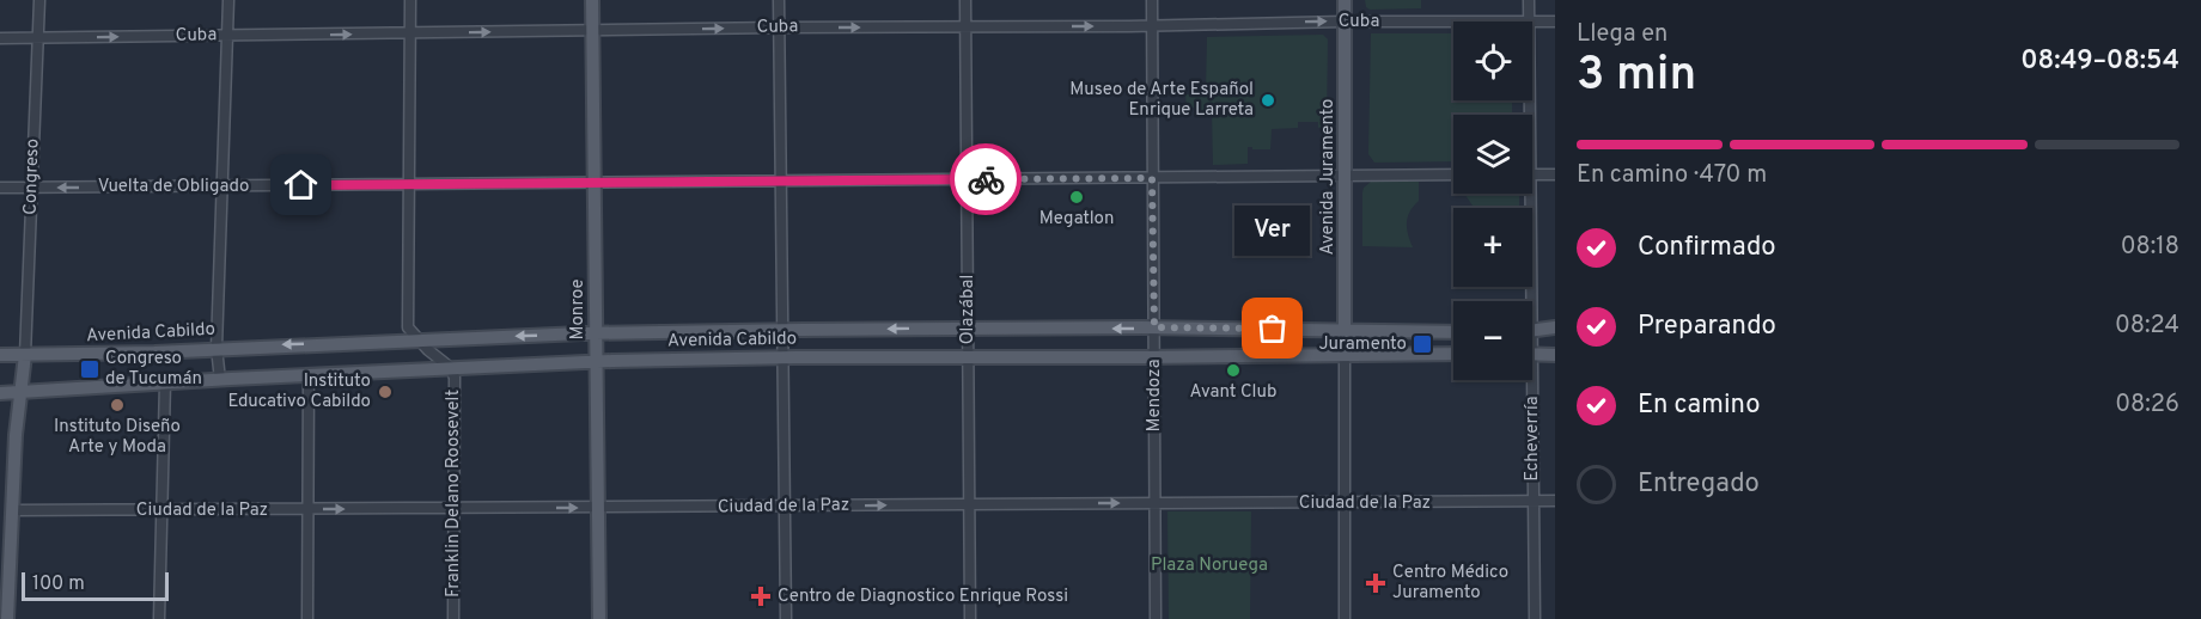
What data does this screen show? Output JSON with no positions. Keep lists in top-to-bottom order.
{
  "streets": {
    "main road": ["Avenida Juramento", "Monroe", "Avenida Cabildo"],
    "street": [
      "Cuba",
      "Congreso",
      "Vuelta de Obligado",
      "Olazábal",
      "Mendoza",
      "Echeverría",
      "Franklin Delano Roosevelt",
      "Ciudad de la Paz"
    ]
  },
  "crossings": [
    ["Cuba", "Congreso"],
    ["Cuba", "Avenida Juramento"],
    ["Cuba", "Monroe"],
    ["Cuba", "Olazábal"],
    ["Cuba", "Mendoza"],
    ["Congreso", "Vuelta de Obligado"],
    ["Congreso", "Avenida Cabildo"],
    ["Avenida Juramento", "Vuelta de Obligado"],
    ["Avenida Juramento", "Avenida Cabildo"],
    ["Vuelta de Obligado", "Monroe"],
    ["Vuelta de Obligado", "Olazábal"],
    ["Vuelta de Obligado", "Mendoza"],
    ["Monroe", "Avenida Cabildo"],
    ["Monroe", "Ciudad de la Paz"],
    ["Olazábal", "Avenida Cabildo"],
    ["Olazábal", "Ciudad de la Paz"],
    ["Avenida Cabildo", "Mendoza"],
    ["Avenida Cabildo", "Franklin Delano Roosevelt"],
    ["Mendoza", "Ciudad de la Paz"],
    ["Echeverría", "Ciudad de la Paz"],
    ["Franklin Delano Roosevelt", "Ciudad de la Paz"]
  ],
  "one_way": ["Cuba", "Ciudad de la Paz"],
  "parks": ["Plaza Noruega"],
  "places": {
    "other": [
      "Museo de Arte Español Enrique Larreta",
      "Megatlon",
      "Ver",
      "Avant Club",
      "Instituto Educativo Cabildo",
      "Instituto Diseño Arte y Moda"
    ],
    "transit": ["Juramento", "Congreso de Tucumán"],
    "health": ["Centro Médico Juramento", "Centro de Diagnostico Enrique Rossi"]
  },
  "scale_bar": "100 m",
  "page": {
    "heading": ["3 min", "Llega en", "08:49–08:54"],
    "map_buttons": ["+", "−"],
    "bar": "En camino · 470 m",
    "bubble": "Ver",
    "list": [
      ["Confirmado", "08:18"],
      ["Preparando", "08:24"],
      ["En camino", "08:26"],
      "Entregado"
    ],
    "scale": "100 m"
  }
}
